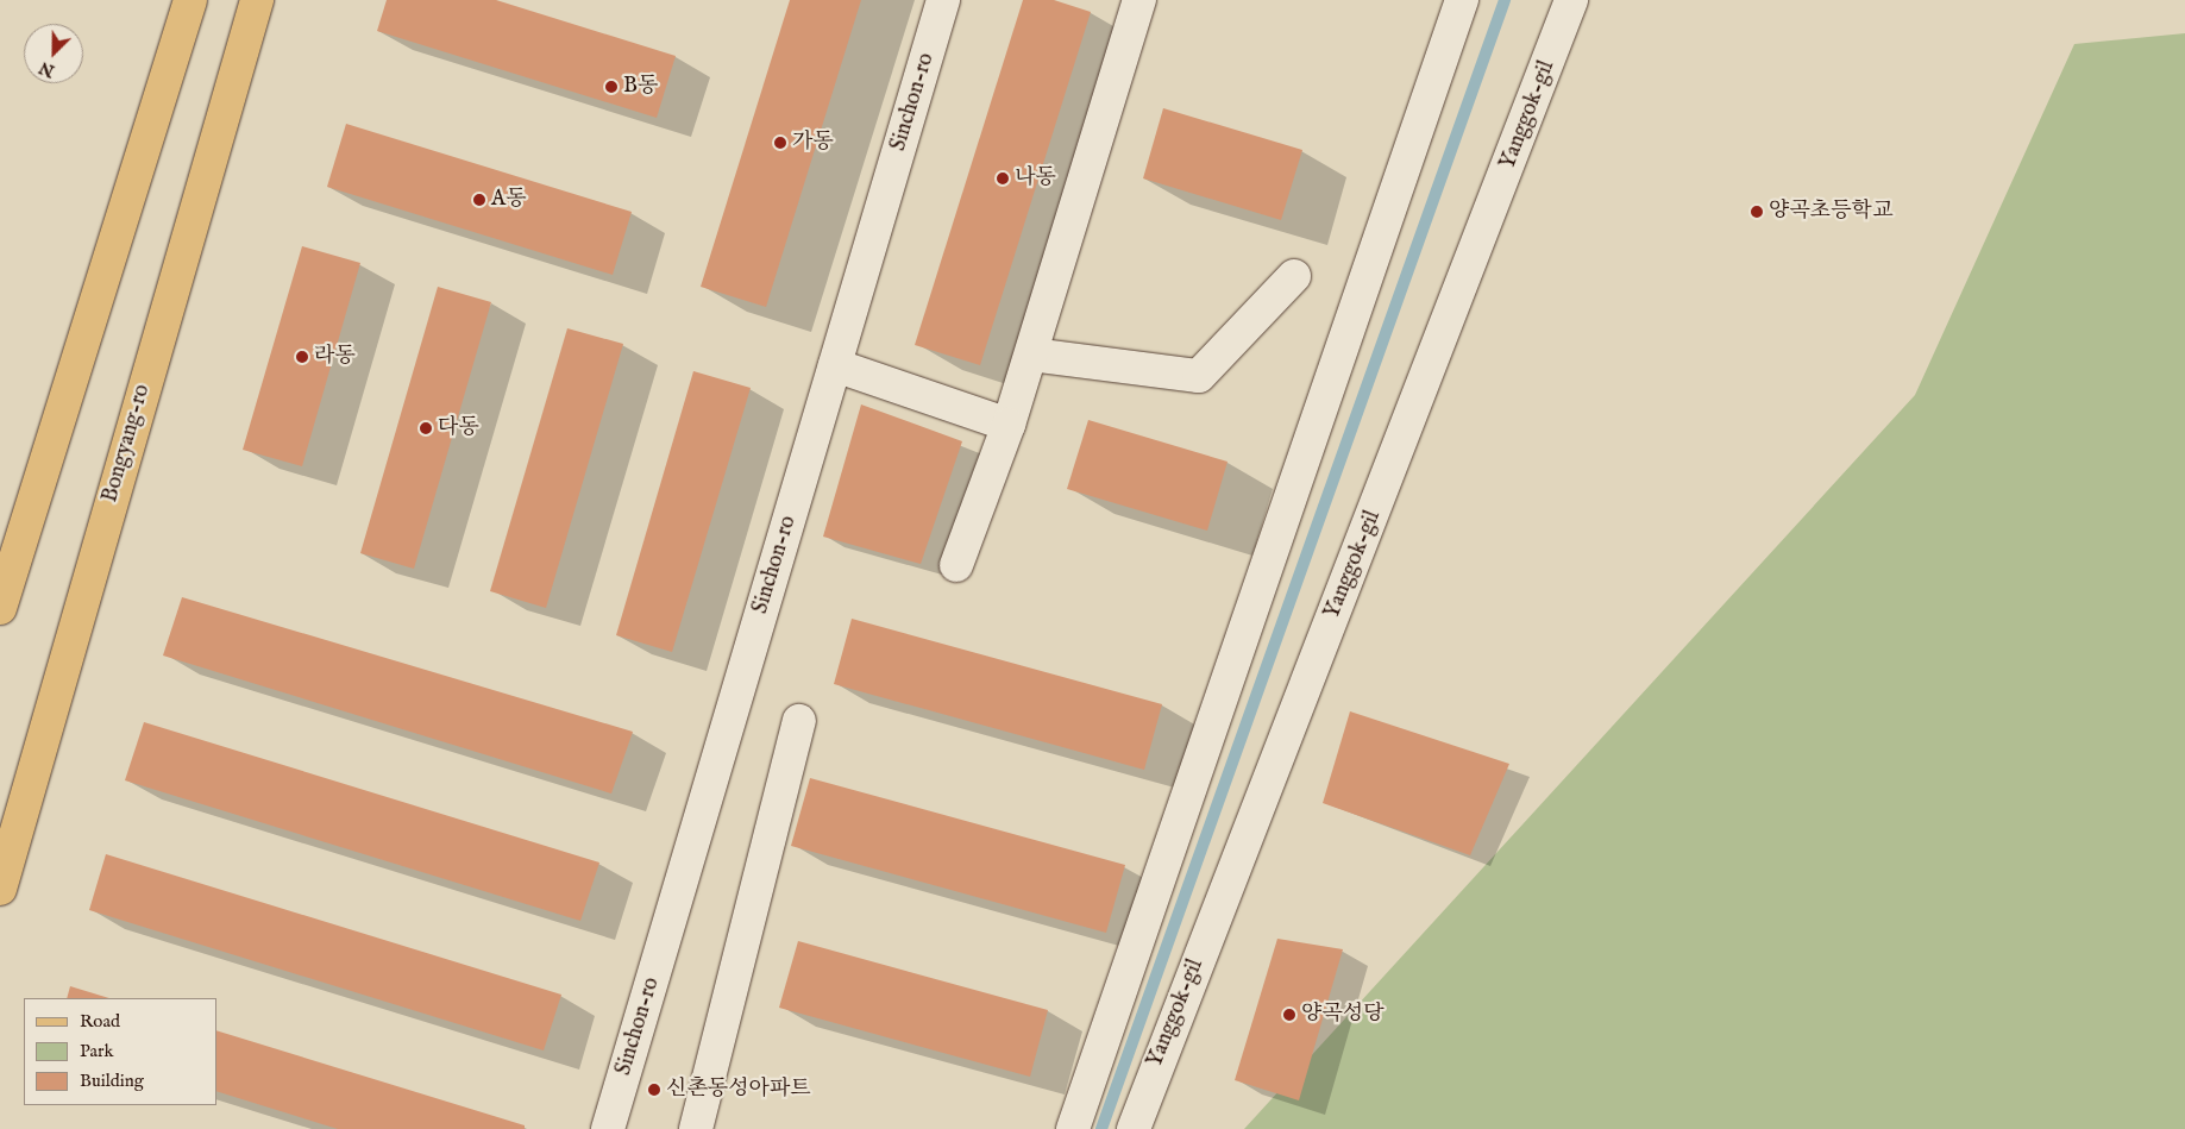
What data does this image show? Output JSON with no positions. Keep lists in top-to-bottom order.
{
  "streets": {
    "main road": ["Bongyang-ro"],
    "street": ["Sinchon-ro", "Yanggok-gil"]
  },
  "places": [
    "B동",
    "가동",
    "나동",
    "A동",
    "양곡초등학교",
    "라동",
    "다동",
    "양곡성당",
    "신촌동성아파트"
  ],
  "legend": ["Road", "Park", "Building"],
  "north": "bottom left"
}
